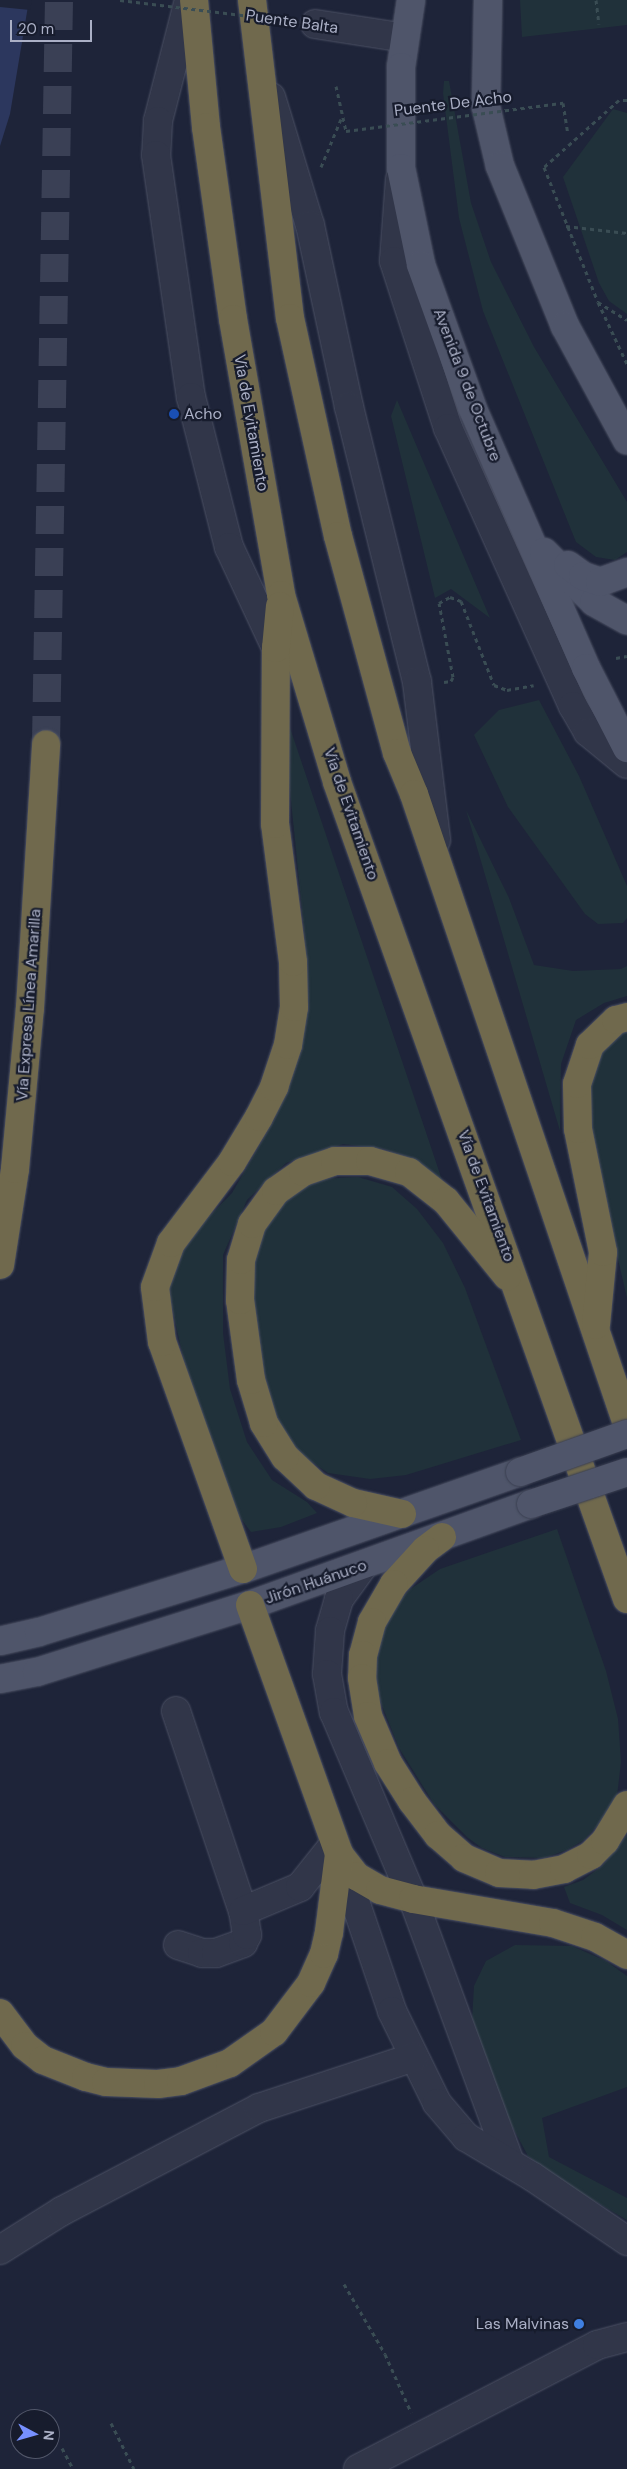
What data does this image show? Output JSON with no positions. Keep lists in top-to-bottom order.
{
  "streets": {
    "highway": ["Vía de Evitamiento", "Vía Expresa Línea Amarilla"],
    "main road": ["Avenida 9 de Octubre", "Jirón Huánuco"],
    "street": ["Puente Balta"],
    "path": ["Puente De Acho"]
  },
  "crossings": [
    ["Puente Balta", "Avenida 9 de Octubre"]
  ],
  "places": ["Acho", "Las Malvinas"],
  "scale_bar": "20 m",
  "north": "right"
}
